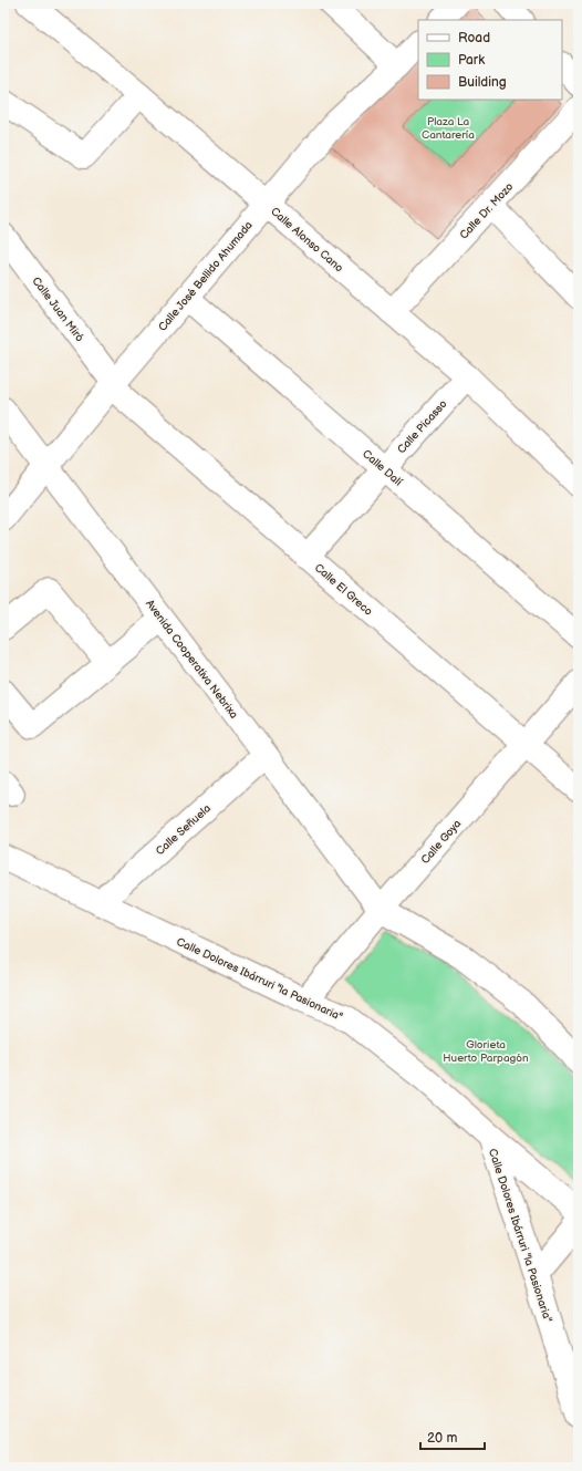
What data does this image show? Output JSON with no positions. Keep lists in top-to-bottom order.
{
  "streets": {
    "street": [
      "Calle Dr. Mozo",
      "Calle Alonso Cano",
      "Calle José Bellido Ahumada",
      "Calle Juan Miró",
      "Calle Picasso",
      "Calle Dalí",
      "Calle El Greco",
      "Avenida Cooperativa Nebrixa",
      "Calle Señuela",
      "Calle Goya",
      "Calle Dolores Ibárruri \"la Pasionaria\""
    ]
  },
  "crossings": [
    ["Calle Dr. Mozo", "Calle Alonso Cano"],
    ["Calle Alonso Cano", "Calle José Bellido Ahumada"],
    ["Calle Alonso Cano", "Calle Picasso"],
    ["Calle José Bellido Ahumada", "Calle Juan Miró"],
    ["Calle José Bellido Ahumada", "Calle Dalí"],
    ["Calle José Bellido Ahumada", "Calle El Greco"],
    ["Calle José Bellido Ahumada", "Avenida Cooperativa Nebrixa"],
    ["Calle Juan Miró", "Calle El Greco"],
    ["Calle Picasso", "Calle Dalí"],
    ["Calle Picasso", "Calle El Greco"],
    ["Calle El Greco", "Calle Goya"],
    ["Avenida Cooperativa Nebrixa", "Calle Señuela"],
    ["Avenida Cooperativa Nebrixa", "Calle Goya"],
    ["Calle Señuela", "Calle Dolores Ibárruri \"la Pasionaria\""],
    ["Calle Goya", "Calle Dolores Ibárruri \"la Pasionaria\""]
  ],
  "parks": ["Plaza La Cantarería", "Glorieta Huerto Parpagón"],
  "legend": ["Road", "Park", "Building"],
  "scale_bar": "20 m"
}
